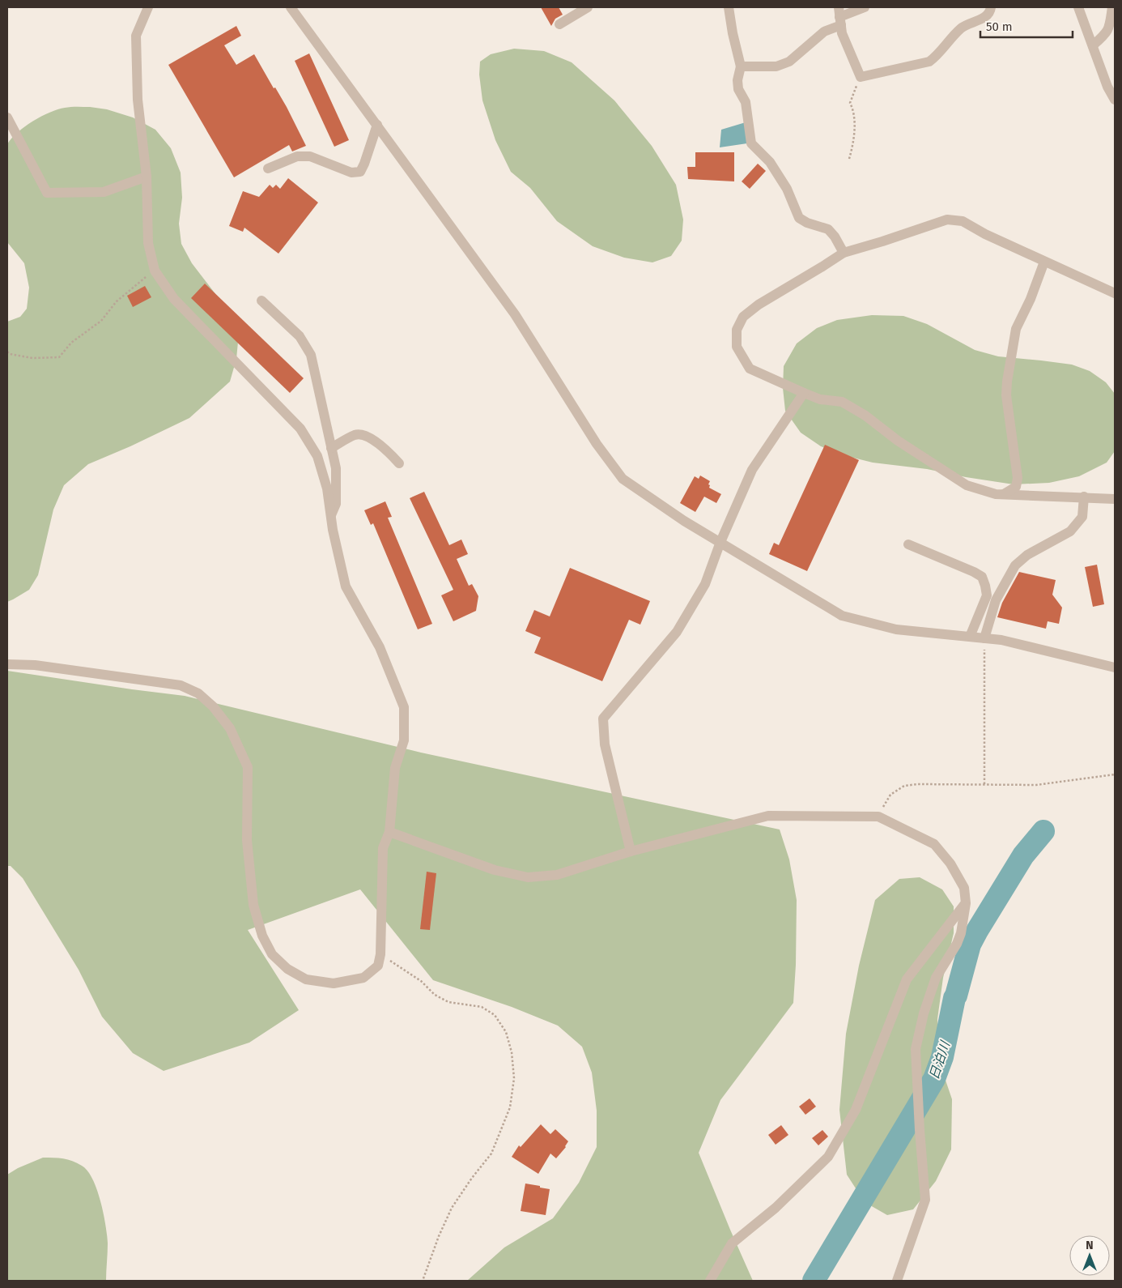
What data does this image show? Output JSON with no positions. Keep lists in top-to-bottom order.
{
  "water": ["日泊川"],
  "scale_bar": "50 m",
  "north": "top"
}
